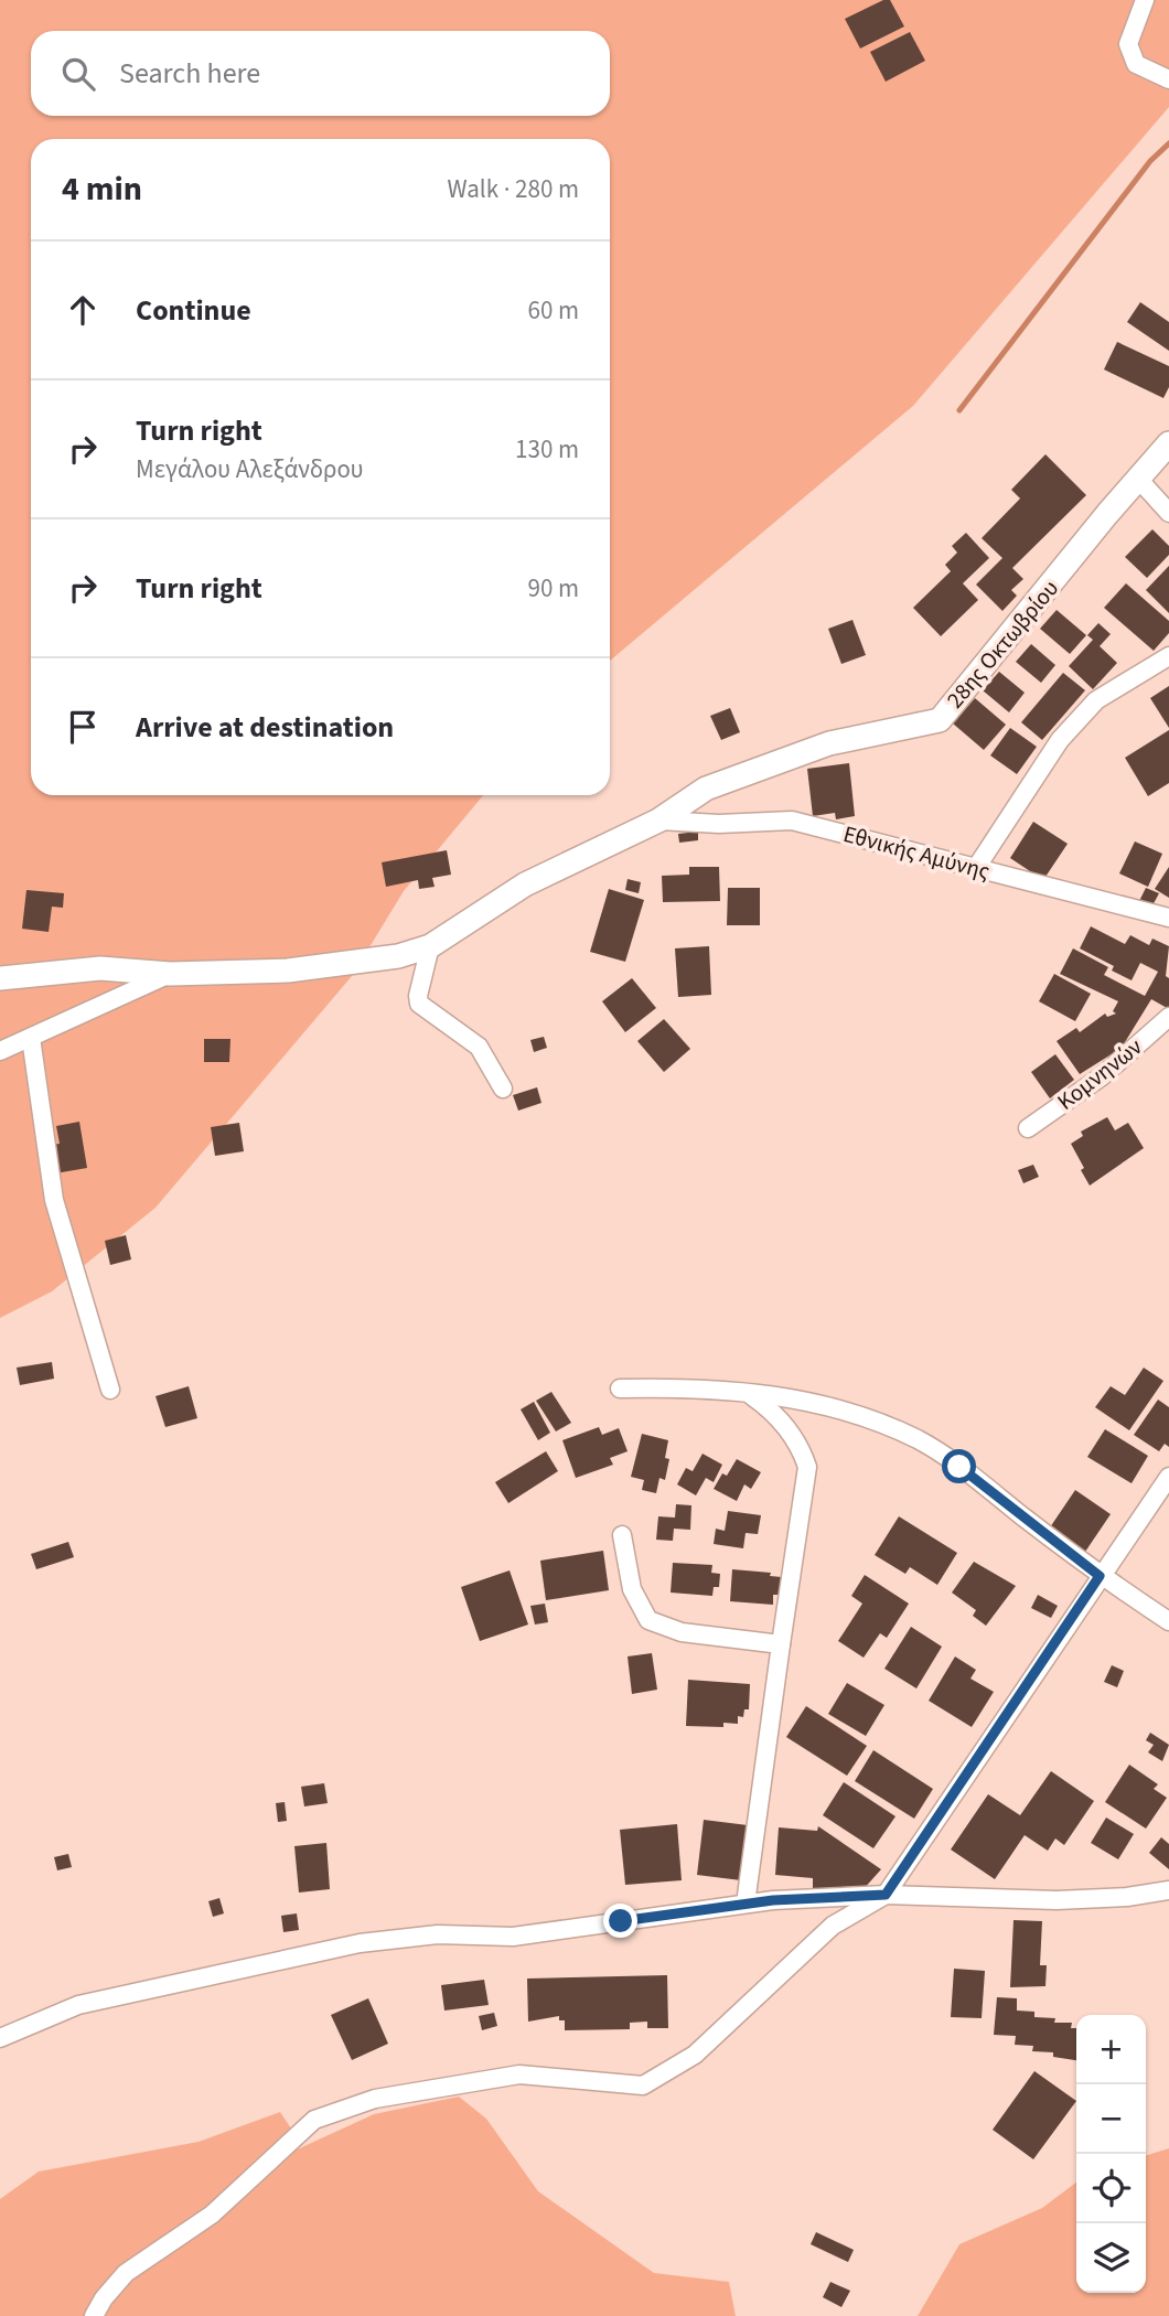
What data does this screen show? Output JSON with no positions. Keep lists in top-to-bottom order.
{
  "streets": {
    "street": ["28ης Οκτωβρίου", "Εθνικής Αμύνης", "Κομνηνών"]
  },
  "crossings": [
    ["28ης Οκτωβρίου", "Εθνικής Αμύνης"]
  ],
  "page": {
    "search": "Search here",
    "heading": ["4 min", "Walk · 280 m"],
    "list": [
      ["Continue", "60 m"],
      ["Turn right", "Μεγάλου Αλεξάνδρου", "130 m"],
      ["Turn right", "90 m"],
      "Arrive at destination"
    ],
    "map_buttons": ["+", "−"]
  }
}
